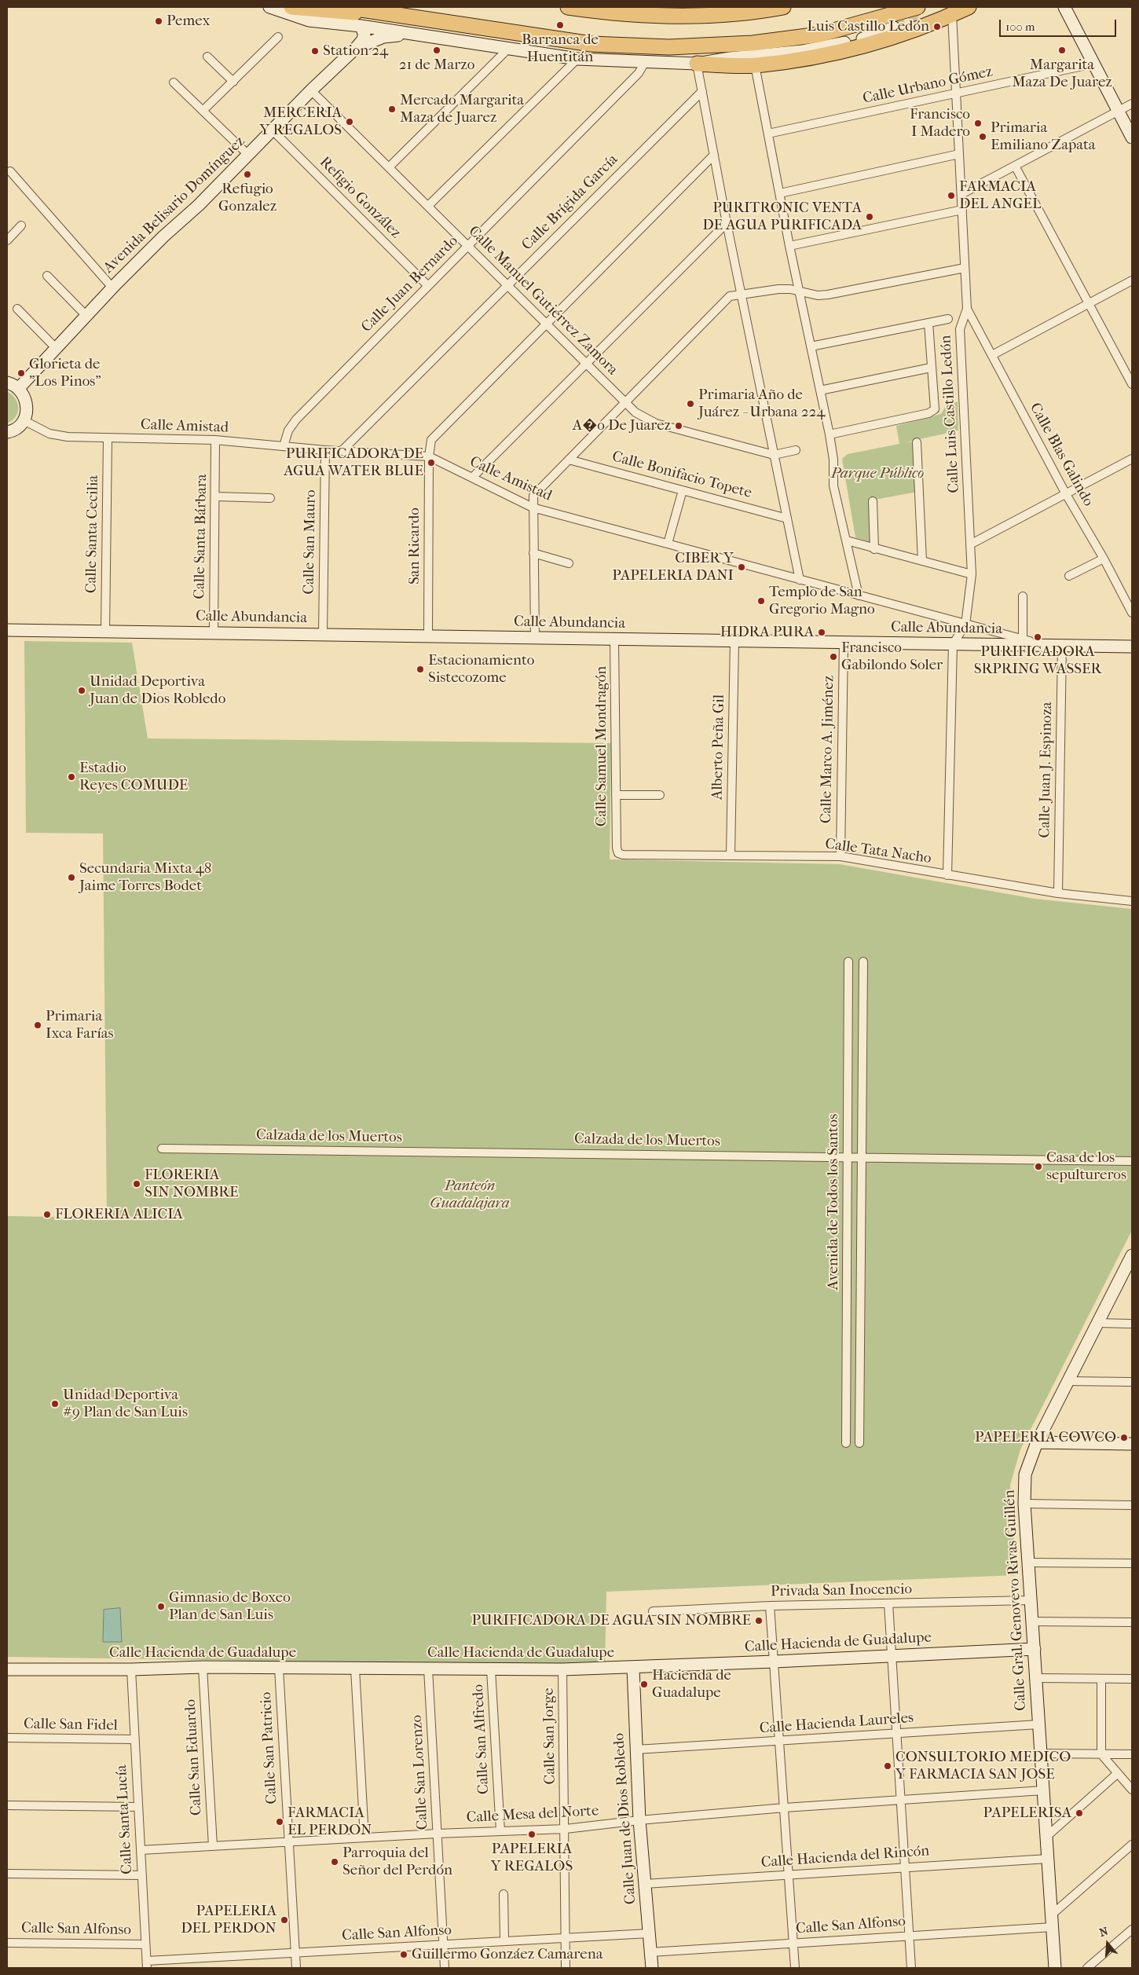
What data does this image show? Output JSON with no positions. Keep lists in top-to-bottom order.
{
  "streets": {
    "street": [
      "Calle Urbano Gómez",
      "Refigio González",
      "Calle Brígida García",
      "Avenida Belisario Domínguez",
      "Calle Juan Bernardo",
      "Calle Manuel Gutiérrez Zamora",
      "Calle Luis Castillo Ledón",
      "Calle Amistad",
      "Calle Blas Galindo",
      "Calle Bonifacio Topete",
      "Calle Santa Cecilia",
      "Calle Santa Bárbara",
      "Calle San Mauro",
      "San Ricardo",
      "Calle Abundancia",
      "Calle Samuel Mondragón",
      "Alberto Peña Gil",
      "Calle Marco A. Jiménez",
      "Calle Juan J. Espinoza",
      "Calle Tata Nacho",
      "Calzada de los Muertos",
      "Avenida de Todos los Santos",
      "Privada San Inocencio",
      "Calle Gral. Genovevo Rivas Guillén",
      "Calle Hacienda de Guadalupe",
      "Calle Hacienda Laureles",
      "Calle San Fidel",
      "Calle San Jorge",
      "Calle San Alfredo",
      "Calle San Patricio",
      "Calle San Eduardo",
      "Calle San Lorenzo",
      "Calle Mesa del Norte",
      "Calle Juan de Dios Robledo",
      "Calle Santa Lucía",
      "Calle Hacienda del Rincón",
      "Calle San Alfonso"
    ]
  },
  "crossings": [
    ["Calle Urbano Gómez", "Calle Luis Castillo Ledón"],
    ["Refigio González", "Avenida Belisario Domínguez"],
    ["Refigio González", "Calle Juan Bernardo"],
    ["Calle Brígida García", "Calle Manuel Gutiérrez Zamora"],
    ["Calle Brígida García", "Calle Amistad"],
    ["Avenida Belisario Domínguez", "Calle Manuel Gutiérrez Zamora"],
    ["Calle Juan Bernardo", "Calle Manuel Gutiérrez Zamora"],
    ["Calle Juan Bernardo", "Calle Amistad"],
    ["Calle Manuel Gutiérrez Zamora", "San Ricardo"],
    ["Calle Luis Castillo Ledón", "Calle Amistad"],
    ["Calle Luis Castillo Ledón", "Calle Blas Galindo"],
    ["Calle Luis Castillo Ledón", "Calle Abundancia"],
    ["Calle Amistad", "Calle Santa Cecilia"],
    ["Calle Amistad", "Calle Santa Bárbara"],
    ["Calle Amistad", "Calle San Mauro"],
    ["Calle Amistad", "San Ricardo"],
    ["Calle Amistad", "Calle Abundancia"],
    ["Calle Santa Cecilia", "Calle Abundancia"],
    ["Calle Santa Bárbara", "Calle Abundancia"],
    ["Calle San Mauro", "Calle Abundancia"],
    ["San Ricardo", "Calle Abundancia"],
    ["Calle Abundancia", "Calle Samuel Mondragón"],
    ["Calle Abundancia", "Alberto Peña Gil"],
    ["Calle Abundancia", "Calle Marco A. Jiménez"],
    ["Calle Abundancia", "Calle Juan J. Espinoza"],
    ["Calle Samuel Mondragón", "Calle Tata Nacho"],
    ["Alberto Peña Gil", "Calle Tata Nacho"],
    ["Calle Marco A. Jiménez", "Calle Tata Nacho"],
    ["Calle Juan J. Espinoza", "Calle Tata Nacho"],
    ["Calzada de los Muertos", "Avenida de Todos los Santos"],
    ["Privada San Inocencio", "Calle Gral. Genovevo Rivas Guillén"],
    ["Calle Gral. Genovevo Rivas Guillén", "Calle Hacienda de Guadalupe"],
    ["Calle Gral. Genovevo Rivas Guillén", "Calle Hacienda Laureles"],
    ["Calle Gral. Genovevo Rivas Guillén", "Calle Mesa del Norte"],
    ["Calle Gral. Genovevo Rivas Guillén", "Calle Hacienda del Rincón"],
    ["Calle Gral. Genovevo Rivas Guillén", "Calle San Alfonso"],
    ["Calle Hacienda de Guadalupe", "Calle San Jorge"],
    ["Calle Hacienda de Guadalupe", "Calle San Alfredo"],
    ["Calle Hacienda de Guadalupe", "Calle San Patricio"],
    ["Calle Hacienda de Guadalupe", "Calle San Eduardo"],
    ["Calle Hacienda de Guadalupe", "Calle San Lorenzo"],
    ["Calle Hacienda de Guadalupe", "Calle Juan de Dios Robledo"],
    ["Calle Hacienda de Guadalupe", "Calle Santa Lucía"],
    ["Calle Hacienda Laureles", "Calle Juan de Dios Robledo"],
    ["Calle San Fidel", "Calle Santa Lucía"],
    ["Calle San Jorge", "Calle Mesa del Norte"],
    ["Calle San Jorge", "Calle San Alfonso"],
    ["Calle San Alfredo", "Calle Mesa del Norte"],
    ["Calle San Patricio", "Calle Mesa del Norte"],
    ["Calle San Patricio", "Calle San Alfonso"],
    ["Calle San Eduardo", "Calle Mesa del Norte"],
    ["Calle San Lorenzo", "Calle Mesa del Norte"],
    ["Calle San Lorenzo", "Calle San Alfonso"],
    ["Calle Mesa del Norte", "Calle Juan de Dios Robledo"],
    ["Calle Mesa del Norte", "Calle Santa Lucía"],
    ["Calle Juan de Dios Robledo", "Calle Hacienda del Rincón"],
    ["Calle Juan de Dios Robledo", "Calle San Alfonso"],
    ["Calle Santa Lucía", "Calle San Alfonso"]
  ],
  "parks": ["Parque Público", "Panteón Guadalajara"],
  "places": [
    "Pemex",
    "Barranca de Huentitán",
    "Luis Castillo Ledón",
    "21 de Marzo",
    "Margarita Maza De Juarez",
    "Station 24",
    "Mercado Margarita Maza de Juarez",
    "MERCERIA Y REGALOS",
    "Francisco I Madero",
    "Primaria Emiliano Zapata",
    "Refugio Gonzalez",
    "FARMACIA DEL ANGEL",
    "PURITRONIC VENTA DE AGUA PURIFICADA",
    "Glorieta de \"Los Pinos\"",
    "Primaria Año de Juárez - Urbana 224",
    "A�o De Juarez",
    "PURIFICADORA DE AGUA WATER BLUE",
    "CIBER Y PAPELERIA DANI",
    "Templo de San Gregorio Magno",
    "HIDRA PURA",
    "PURIFICADORA SRPRING WASSER",
    "Francisco Gabilondo Soler",
    "Estacionamiento Sistecozome",
    "Unidad Deportiva Juan de Dios Robledo",
    "Estadio Reyes COMUDE",
    "Secundaria Mixta 48 Jaime Torres Bodet",
    "Primaria Ixca Farías",
    "Casa de los sepultureros",
    "FLORERIA SIN NOMBRE",
    "FLORERIA ALICIA",
    "Unidad Deportiva #9 Plan de San Luis",
    "PAPELERIA COWCO",
    "Gimnasio de Boxeo Plan de San Luis",
    "PURIFICADORA DE AGUA SIN NOMBRE",
    "Hacienda de Guadalupe",
    "CONSULTORIO MEDICO Y FARMACIA SAN JOSE",
    "PAPELERISA",
    "FARMACIA EL PERDON",
    "PAPELERIA Y REGALOS",
    "Parroquia del Señor del Perdón",
    "PAPELERIA DEL PERDON",
    "Guillermo Gonzáez Camarena"
  ],
  "scale_bar": "100 m",
  "north": "top"
}
